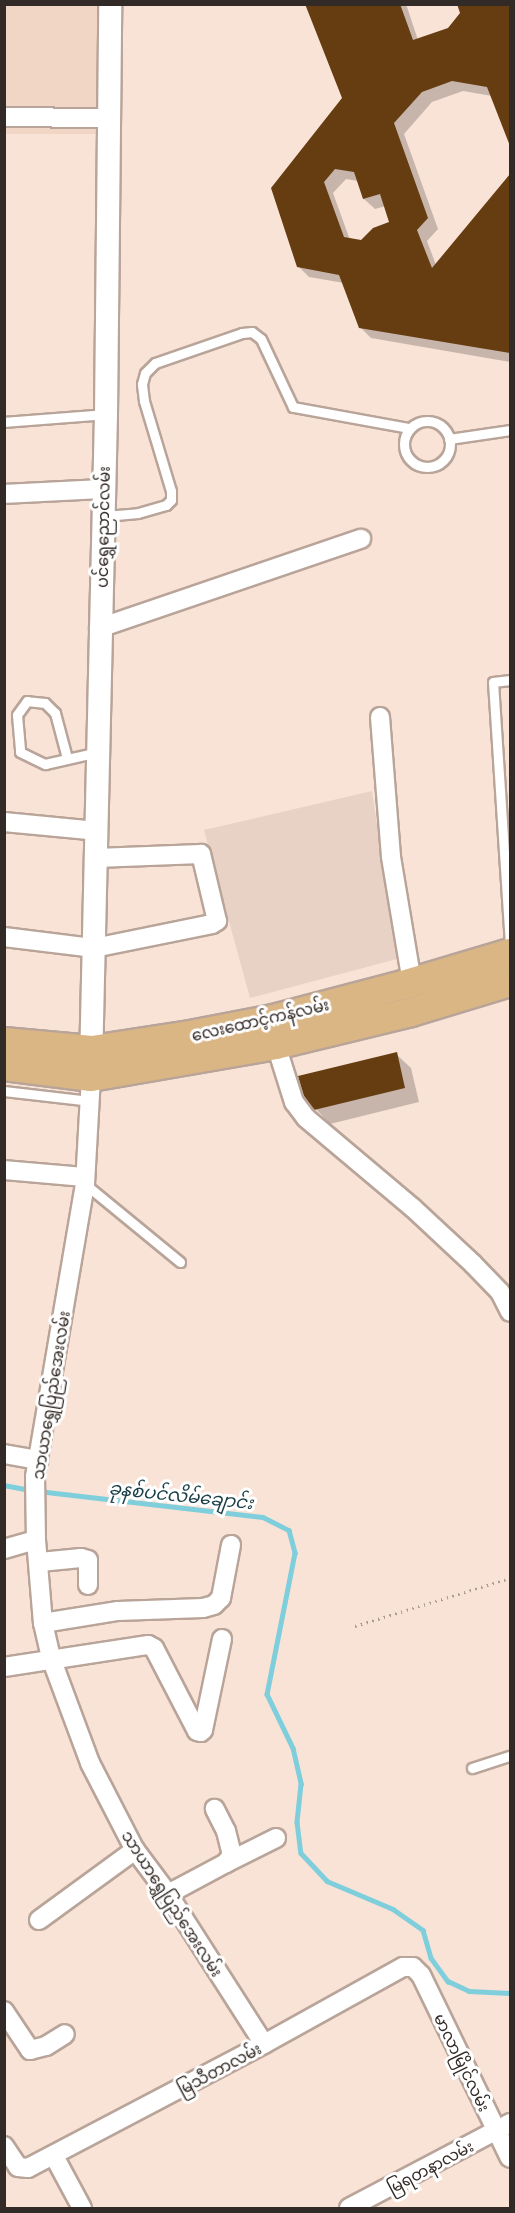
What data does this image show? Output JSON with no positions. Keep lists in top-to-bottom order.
{
  "streets": {
    "main road": ["လေးထောင့်ကန်လမ်း"],
    "street": [
      "ပင်ရွှေညောင်လမ်း",
      "သာယာရွှေပြည်အေးလမ်း",
      "မာလာမြိုင်လမ်း",
      "မြသီတာလမ်း",
      "မြရတနာလမ်း"
    ]
  },
  "crossings": [
    ["ပင်ရွှေညောင်လမ်း", "လေးထောင့်ကန်လမ်း"],
    ["ပင်ရွှေညောင်လမ်း", "သာယာရွှေပြည်အေးလမ်း"],
    ["လေးထောင့်ကန်လမ်း", "သာယာရွှေပြည်အေးလမ်း"],
    ["သာယာရွှေပြည်အေးလမ်း", "မြသီတာလမ်း"],
    ["မာလာမြိုင်လမ်း", "မြသီတာလမ်း"],
    ["မာလာမြိုင်လမ်း", "မြရတနာလမ်း"]
  ],
  "water": ["ခုနစ်ပင်လိမ်ချောင်း"]
}
